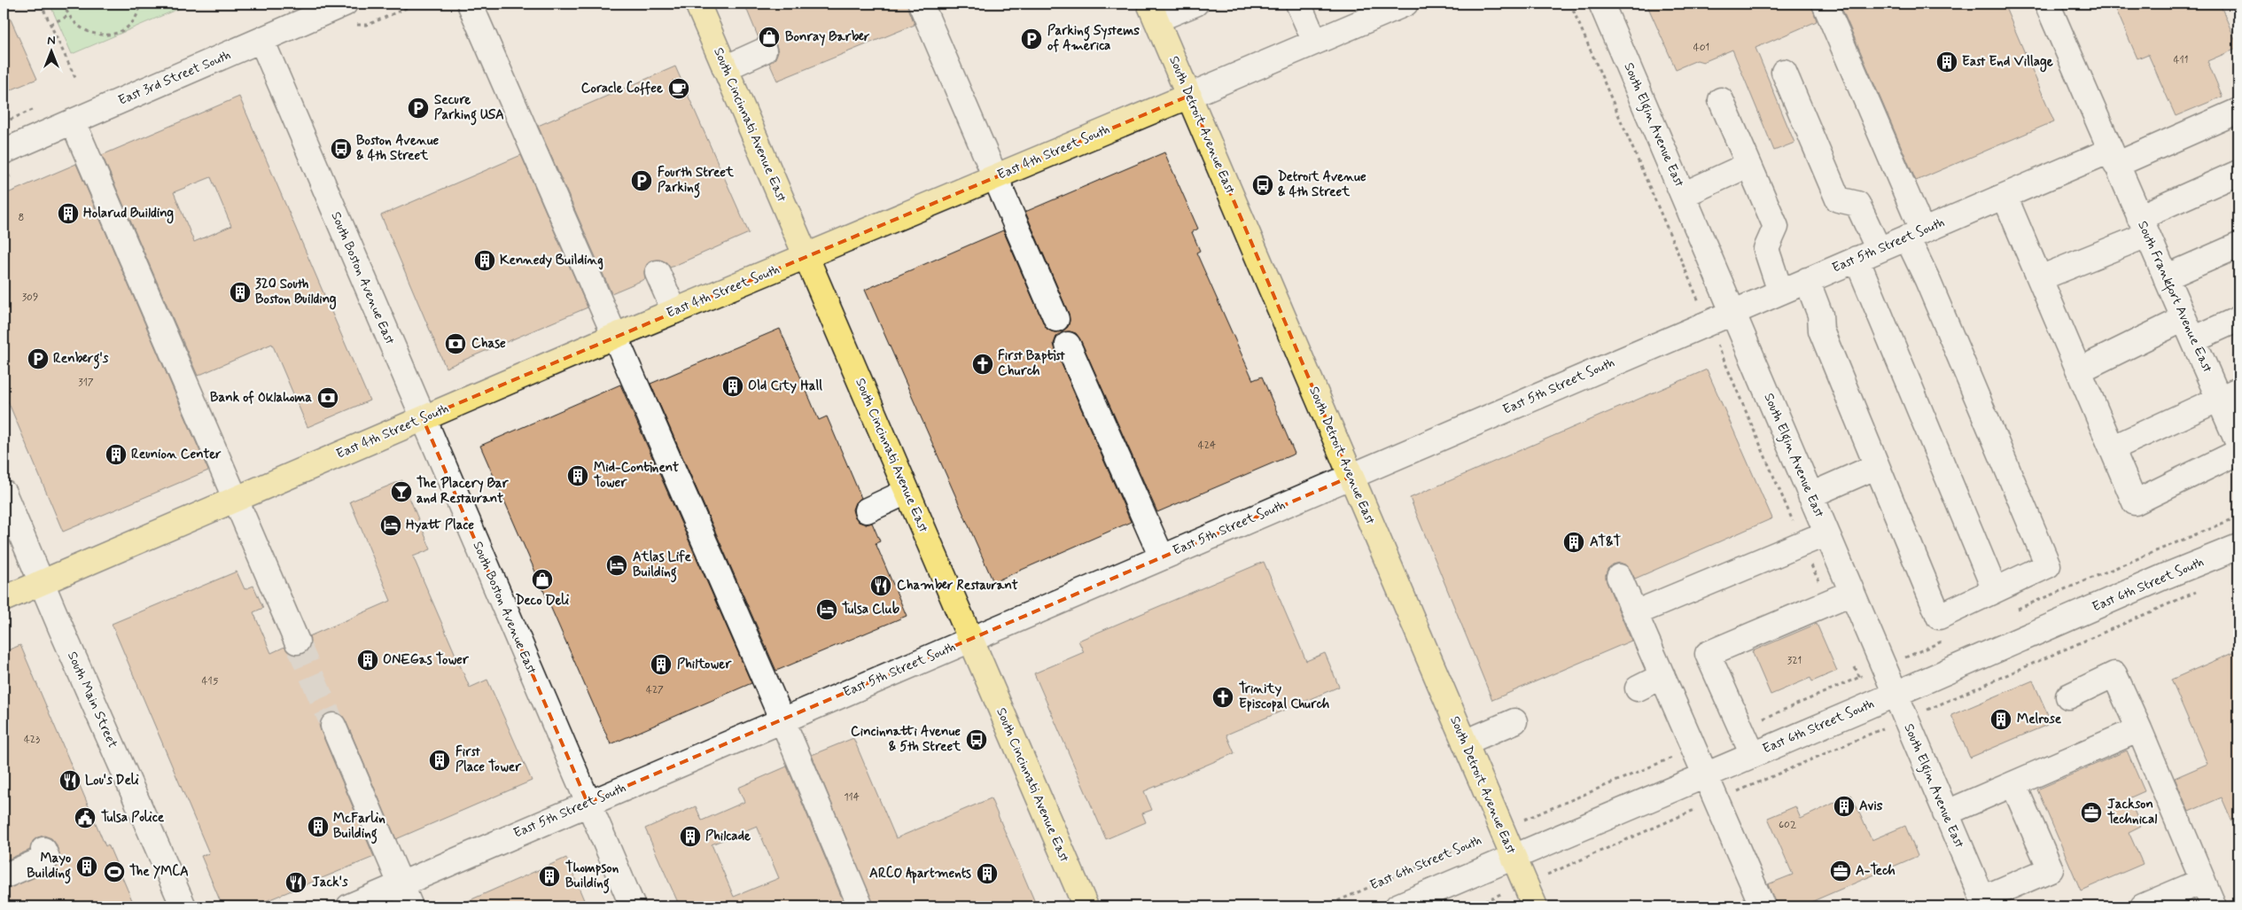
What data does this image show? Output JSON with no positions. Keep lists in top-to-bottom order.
{
  "streets": {
    "main road": ["South Cincinnati Avenue East", "South Detroit Avenue East", "East 4th Street South"],
    "street": [
      "East 3rd Street South",
      "South Elgin Avenue East",
      "East 5th Street South",
      "South Boston Avenue East",
      "South Frankfort Avenue East",
      "East 6th Street South",
      "South Main Street"
    ]
  },
  "crossings": [
    ["East 3rd Street South", "South Boston Avenue East"],
    ["South Cincinnati Avenue East", "East 4th Street South"],
    ["South Cincinnati Avenue East", "East 5th Street South"],
    ["South Detroit Avenue East", "East 4th Street South"],
    ["South Detroit Avenue East", "East 5th Street South"],
    ["South Detroit Avenue East", "East 6th Street South"],
    ["South Elgin Avenue East", "East 5th Street South"],
    ["South Elgin Avenue East", "East 6th Street South"],
    ["East 4th Street South", "South Boston Avenue East"],
    ["East 4th Street South", "South Main Street"],
    ["East 5th Street South", "South Boston Avenue East"],
    ["East 5th Street South", "South Frankfort Avenue East"]
  ],
  "places": {
    "shop": ["Bonray Barber", "Deco Deli"],
    "parking": [
      "Parking Systems of America",
      "Secure Parking USA",
      "Fourth Street Parking",
      "Renberg's"
    ],
    "building": [
      "East End Village",
      "Holarud Building",
      "Kennedy Building",
      "320 South Boston Building",
      "Old City Hall",
      "Reunion Center",
      "Mid-Continent Tower",
      "AT&T",
      "ONEGas Tower",
      "Philtower",
      "Melrose",
      "First Place Tower",
      "Avis",
      "McFarlin Building",
      "Philcade",
      "Mayo Building",
      "ARCO Apartments",
      "Thompson Building"
    ],
    "cafe": ["Coracle Coffee"],
    "bus stop": ["Boston Avenue & 4th Street", "Detroit Avenue & 4th Street", "Cincinnatti Avenue & 5th Street"],
    "bank": ["Chase", "Bank of Oklahoma"],
    "church": ["First Baptist Church", "Trinity Episcopal Church"],
    "bar": ["The Placery Bar and Restaurant"],
    "hotel": ["Hyatt Place", "Atlas Life Building", "Tulsa Club"],
    "restaurant": ["Chamber Restaurant", "Lou's Deli", "Jack's"],
    "office": ["Jackson Technical", "A-Tech"],
    "public building": ["Tulsa Police"],
    "sports": ["The YMCA"]
  },
  "house_numbers": [
    "401",
    "411",
    "8",
    "309",
    "317",
    "424",
    "321",
    "415",
    "427",
    "423",
    "114",
    "602"
  ],
  "north": "top"
}
